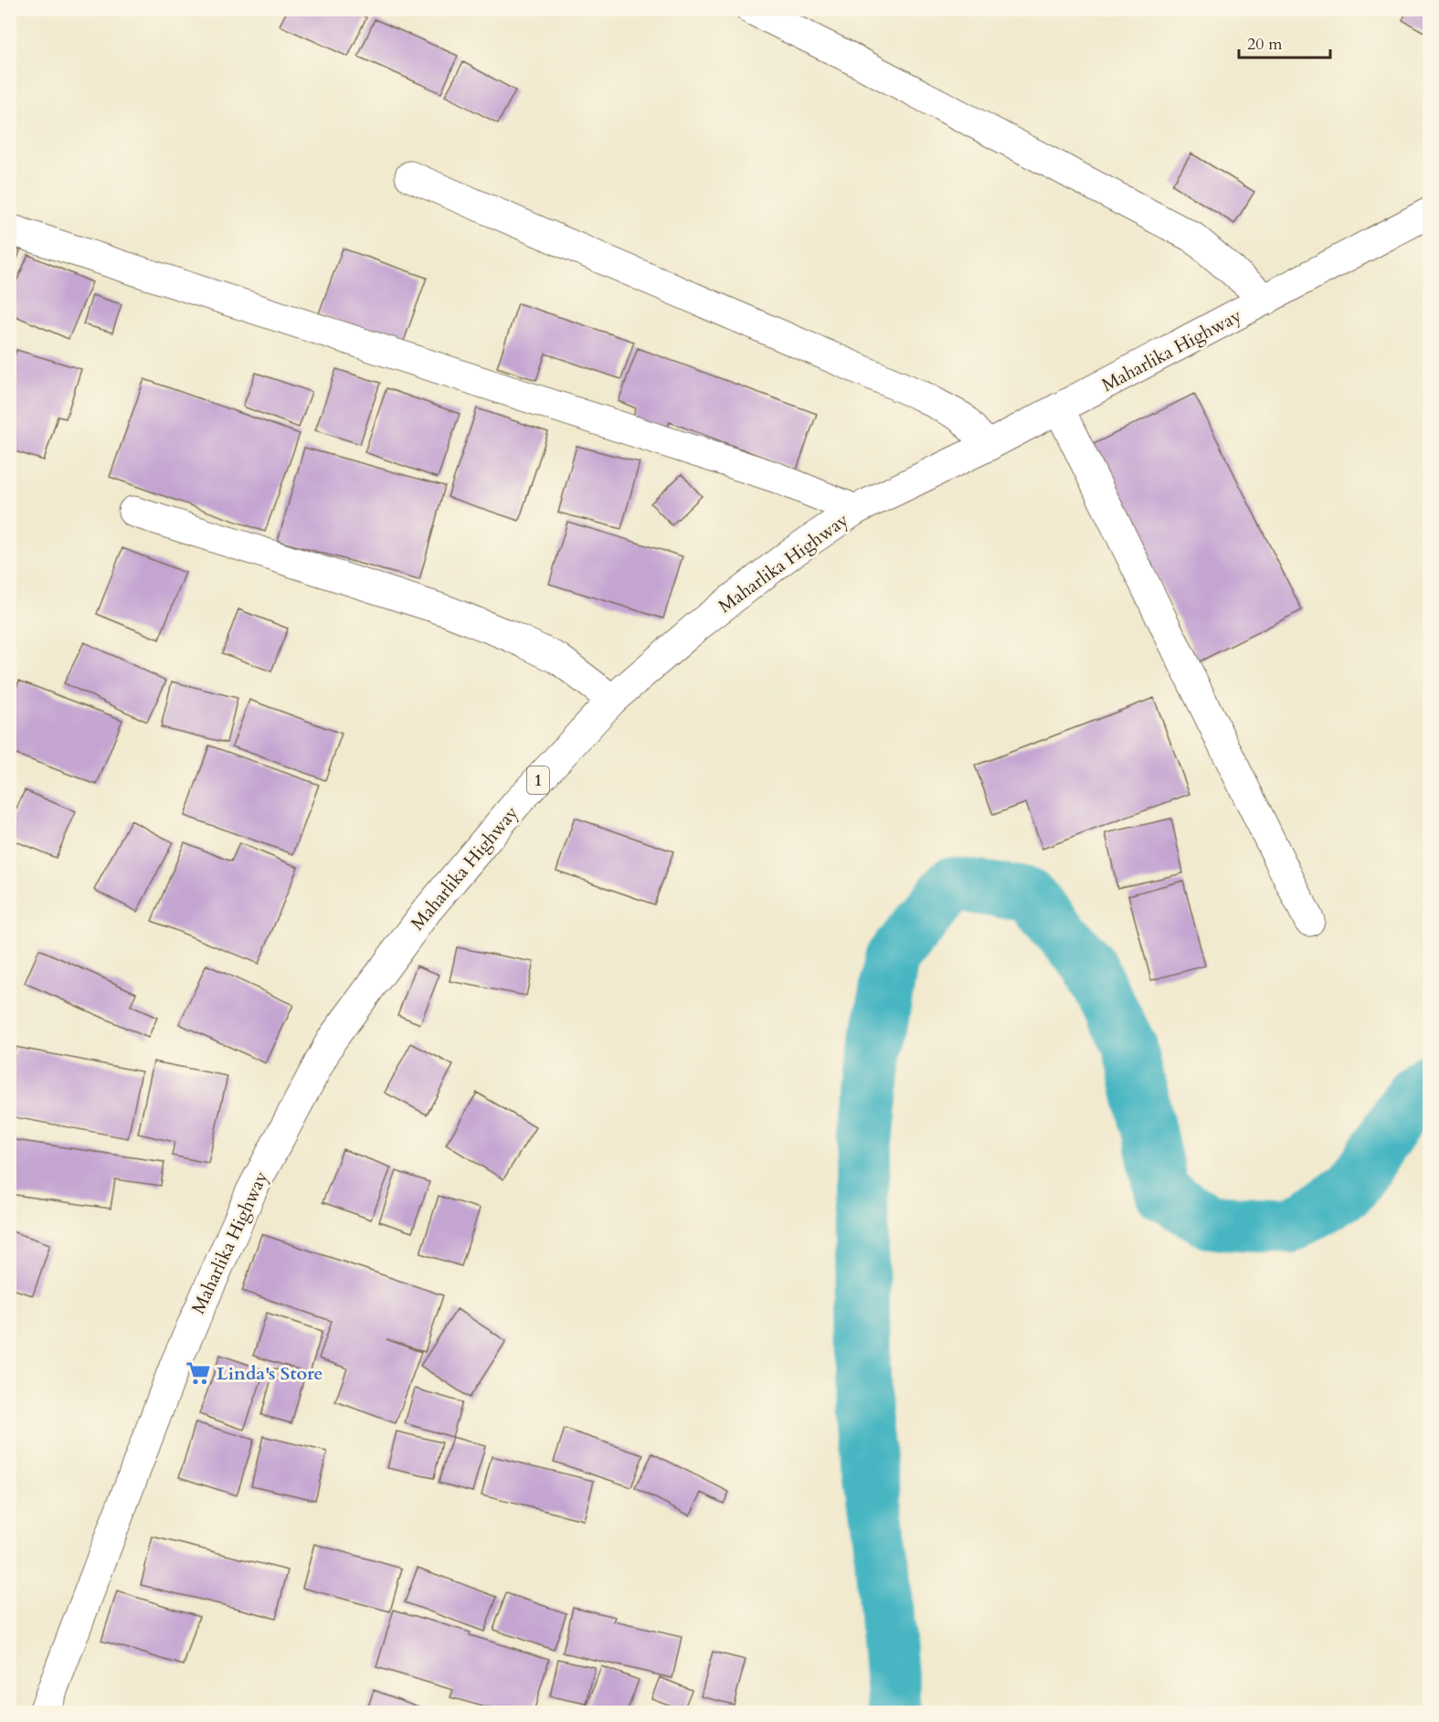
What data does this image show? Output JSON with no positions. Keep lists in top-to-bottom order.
{
  "streets": {
    "main road": ["Maharlika Highway", "1"]
  },
  "places": {
    "supermarket": ["Linda's Store"]
  },
  "scale_bar": "20 m"
}
